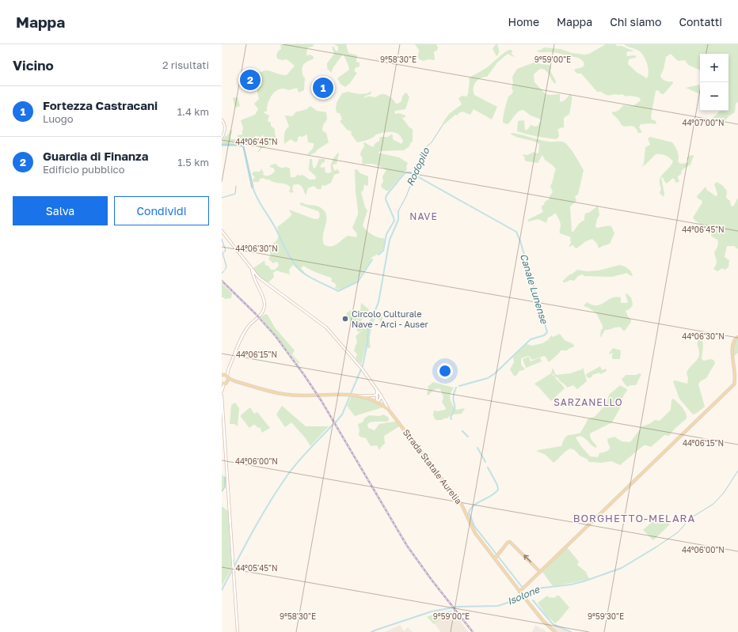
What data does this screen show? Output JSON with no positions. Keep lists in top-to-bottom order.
{
  "streets": {
    "main road": ["Strada Statale Aurelia"]
  },
  "districts": ["NAVE", "SARZANELLO", "BORGHETTO-MELARA"],
  "water": ["Rodopilo", "Canale Lunense", "Isolone"],
  "places": ["Circolo Culturale Nave - Arci - Auser"],
  "page": {
    "header": "Mappa",
    "nav": [
      "Home",
      "Mappa",
      "Chi siamo",
      "Contatti"
    ],
    "heading": ["Vicino", "2 risultati"],
    "map_buttons": ["+", "−"],
    "pins": ["2", "1"],
    "list": [
      {
        "mark": "1",
        "name": "Fortezza Castracani",
        "note": "Luogo",
        "value": "1.4 km"
      },
      {
        "mark": "2",
        "name": "Guardia di Finanza",
        "note": "Edificio pubblico",
        "value": "1.5 km"
      }
    ],
    "buttons": ["Salva", "Condividi"]
  },
  "coordinates": [
    "9°58'30\"E",
    "9°59'00\"E",
    "44°07'00\"N",
    "44°06'45\"N",
    "44°06'30\"N",
    "44°06'15\"N",
    "44°06'00\"N",
    "44°05'45\"N",
    "9°59'30\"E"
  ]
}
